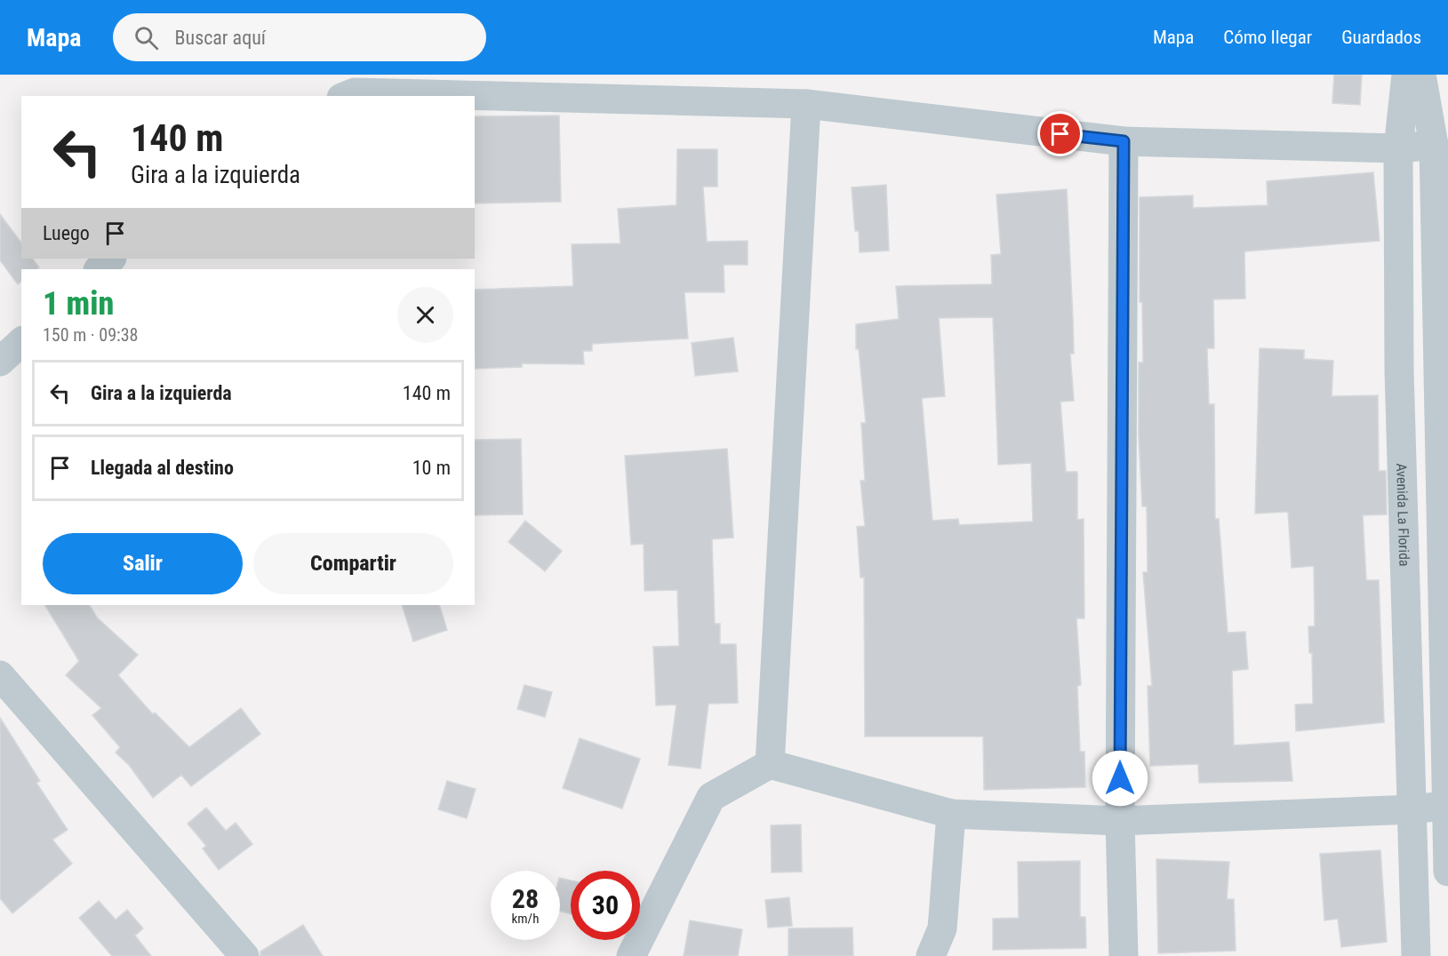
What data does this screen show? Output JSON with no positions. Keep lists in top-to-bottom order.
{
  "streets": {
    "street": ["Avenida La Florida"]
  },
  "page": {
    "header": "Mapa",
    "search": "Buscar aquí",
    "nav": ["Mapa", "Cómo llegar", "Guardados"],
    "turn": ["140 m", "Gira a la izquierda"],
    "then": "Luego",
    "heading": ["1 min", "150 m · 09:38"],
    "list": [
      {
        "name": "Gira a la izquierda",
        "value": "140 m"
      },
      {
        "name": "Llegada al destino",
        "value": "10 m"
      }
    ],
    "buttons": ["Salir", "Compartir"],
    "speed": "28 km/h",
    "limit": "30"
  }
}
